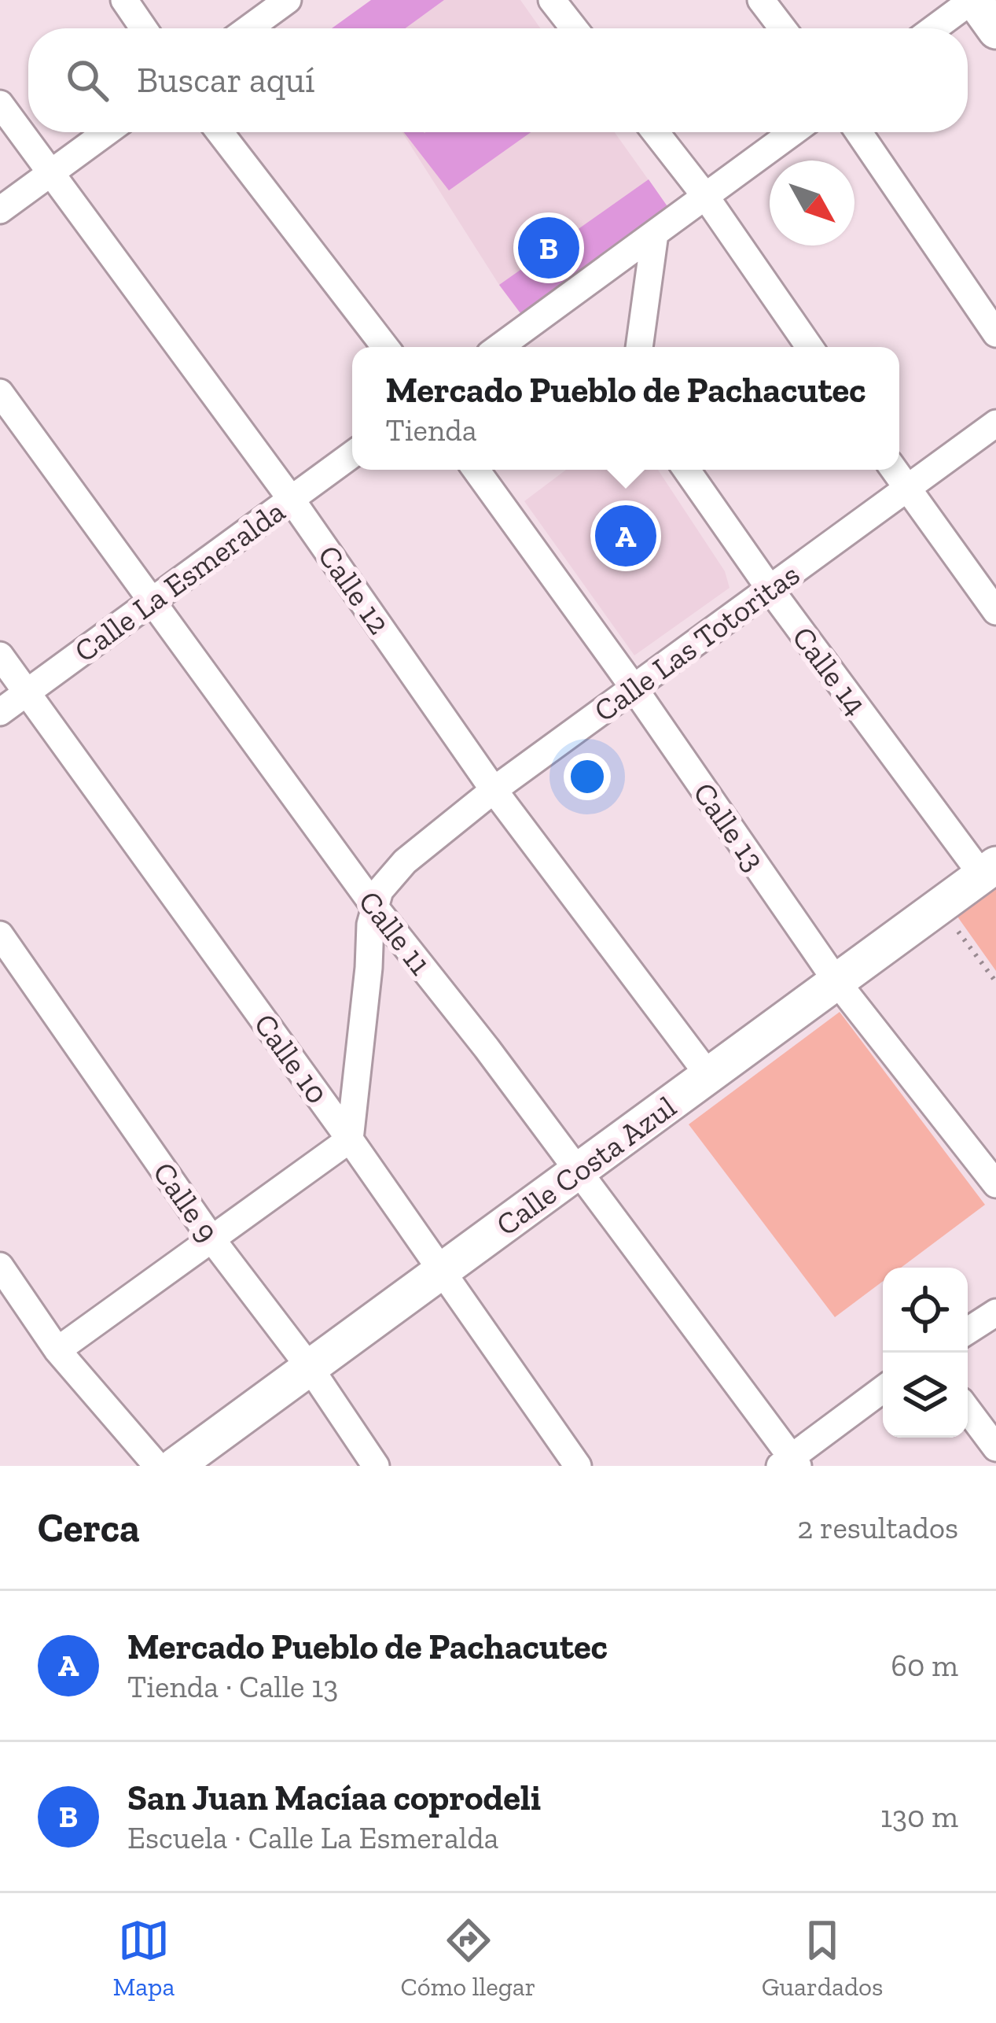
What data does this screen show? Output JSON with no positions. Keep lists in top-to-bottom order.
{
  "streets": {
    "street": [
      "Calle La Esmeralda",
      "Calle 12",
      "Calle Las Totoritas",
      "Calle 14",
      "Calle 13",
      "Calle 11",
      "Calle 10",
      "Calle Costa Azul",
      "Calle 9"
    ]
  },
  "crossings": [
    ["Calle La Esmeralda", "Calle 12"],
    ["Calle La Esmeralda", "Calle 11"],
    ["Calle La Esmeralda", "Calle 10"],
    ["Calle 12", "Calle Las Totoritas"],
    ["Calle 12", "Calle Costa Azul"],
    ["Calle Las Totoritas", "Calle 14"],
    ["Calle Las Totoritas", "Calle 13"],
    ["Calle Las Totoritas", "Calle 11"],
    ["Calle Las Totoritas", "Calle 10"],
    ["Calle 14", "Calle Costa Azul"],
    ["Calle 13", "Calle Costa Azul"],
    ["Calle 11", "Calle Costa Azul"],
    ["Calle 10", "Calle Costa Azul"],
    ["Calle Costa Azul", "Calle 9"]
  ],
  "north": "bottom right",
  "page": {
    "search": "Buscar aquí",
    "pins": ["B", "A"],
    "popup": ["Mercado Pueblo de Pachacutec", "Tienda"],
    "heading": ["Cerca", "2 resultados"],
    "list": [
      {
        "mark": "A",
        "name": "Mercado Pueblo de Pachacutec",
        "note": "Tienda · Calle 13",
        "value": "60 m"
      },
      {
        "mark": "B",
        "name": "San Juan Macíaa coprodeli",
        "note": "Escuela · Calle La Esmeralda",
        "value": "130 m"
      }
    ],
    "nav": ["Mapa", "Cómo llegar", "Guardados"]
  }
}
